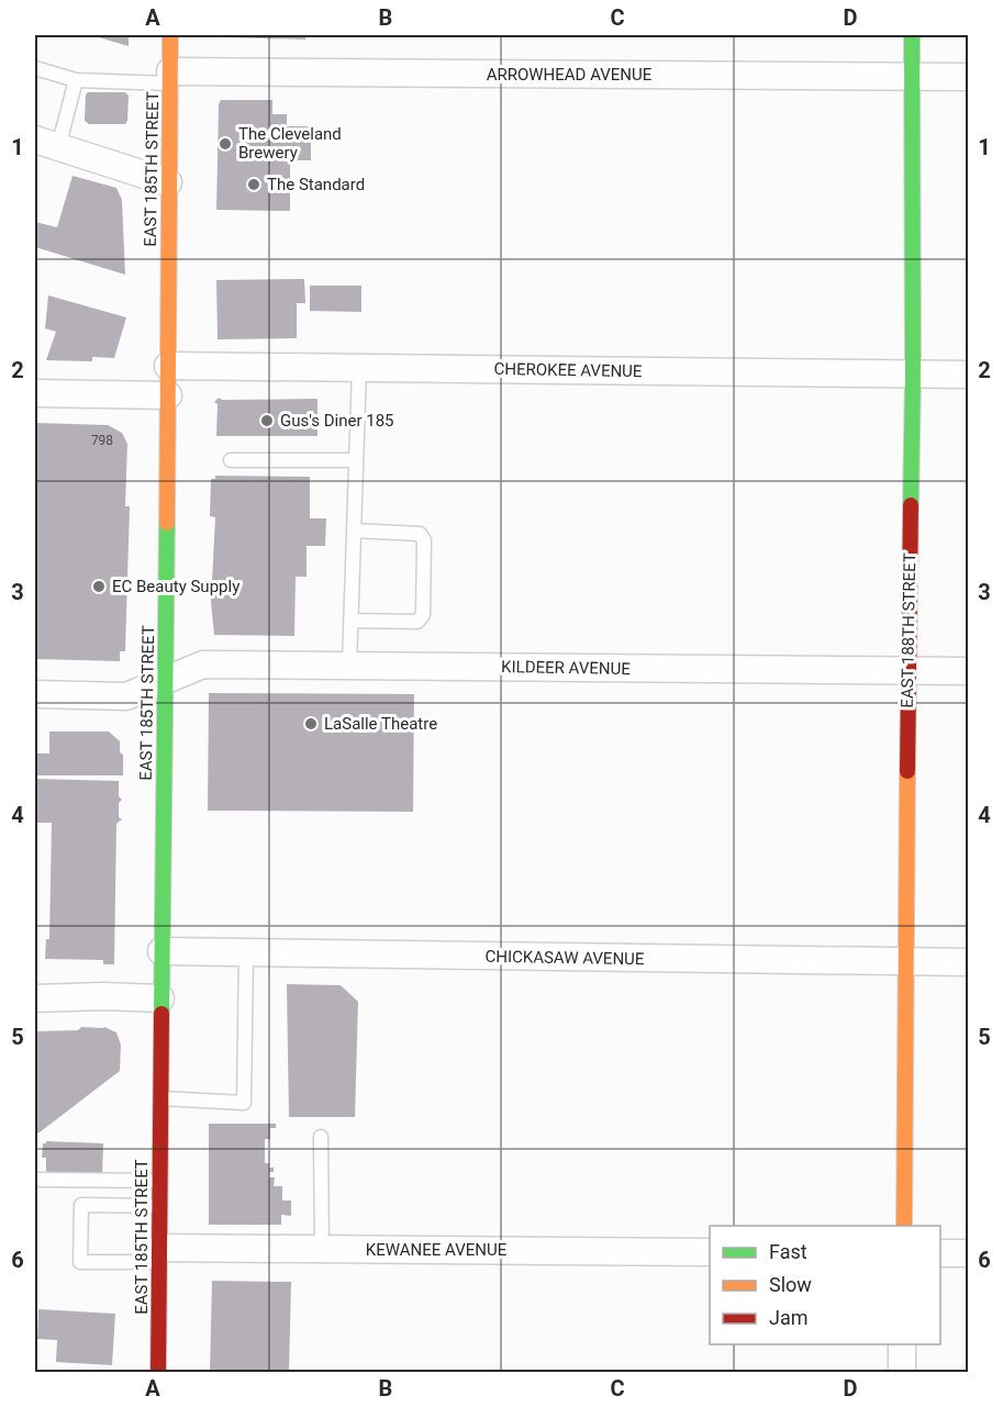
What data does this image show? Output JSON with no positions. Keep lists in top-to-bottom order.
{
  "streets": {
    "street": [
      "ARROWHEAD AVENUE",
      "EAST 185TH STREET",
      "CHEROKEE AVENUE",
      "EAST 188TH STREET",
      "KILDEER AVENUE",
      "CHICKASAW AVENUE",
      "KEWANEE AVENUE"
    ]
  },
  "crossings": [
    ["ARROWHEAD AVENUE", "EAST 185TH STREET"],
    ["ARROWHEAD AVENUE", "EAST 188TH STREET"],
    ["EAST 185TH STREET", "CHEROKEE AVENUE"],
    ["EAST 185TH STREET", "KILDEER AVENUE"],
    ["EAST 185TH STREET", "CHICKASAW AVENUE"],
    ["EAST 185TH STREET", "KEWANEE AVENUE"],
    ["CHEROKEE AVENUE", "EAST 188TH STREET"],
    ["EAST 188TH STREET", "KILDEER AVENUE"],
    ["EAST 188TH STREET", "CHICKASAW AVENUE"]
  ],
  "places": [
    "The Cleveland Brewery",
    "The Standard",
    "Gus's Diner 185",
    "EC Beauty Supply",
    "LaSalle Theatre"
  ],
  "house_numbers": ["798"],
  "legend": ["Fast", "Slow", "Jam"],
  "grid": {
    "columns": [
      "A",
      "B",
      "C",
      "D"
    ],
    "rows": [
      "1",
      "2",
      "3",
      "4",
      "5",
      "6"
    ]
  }
}
